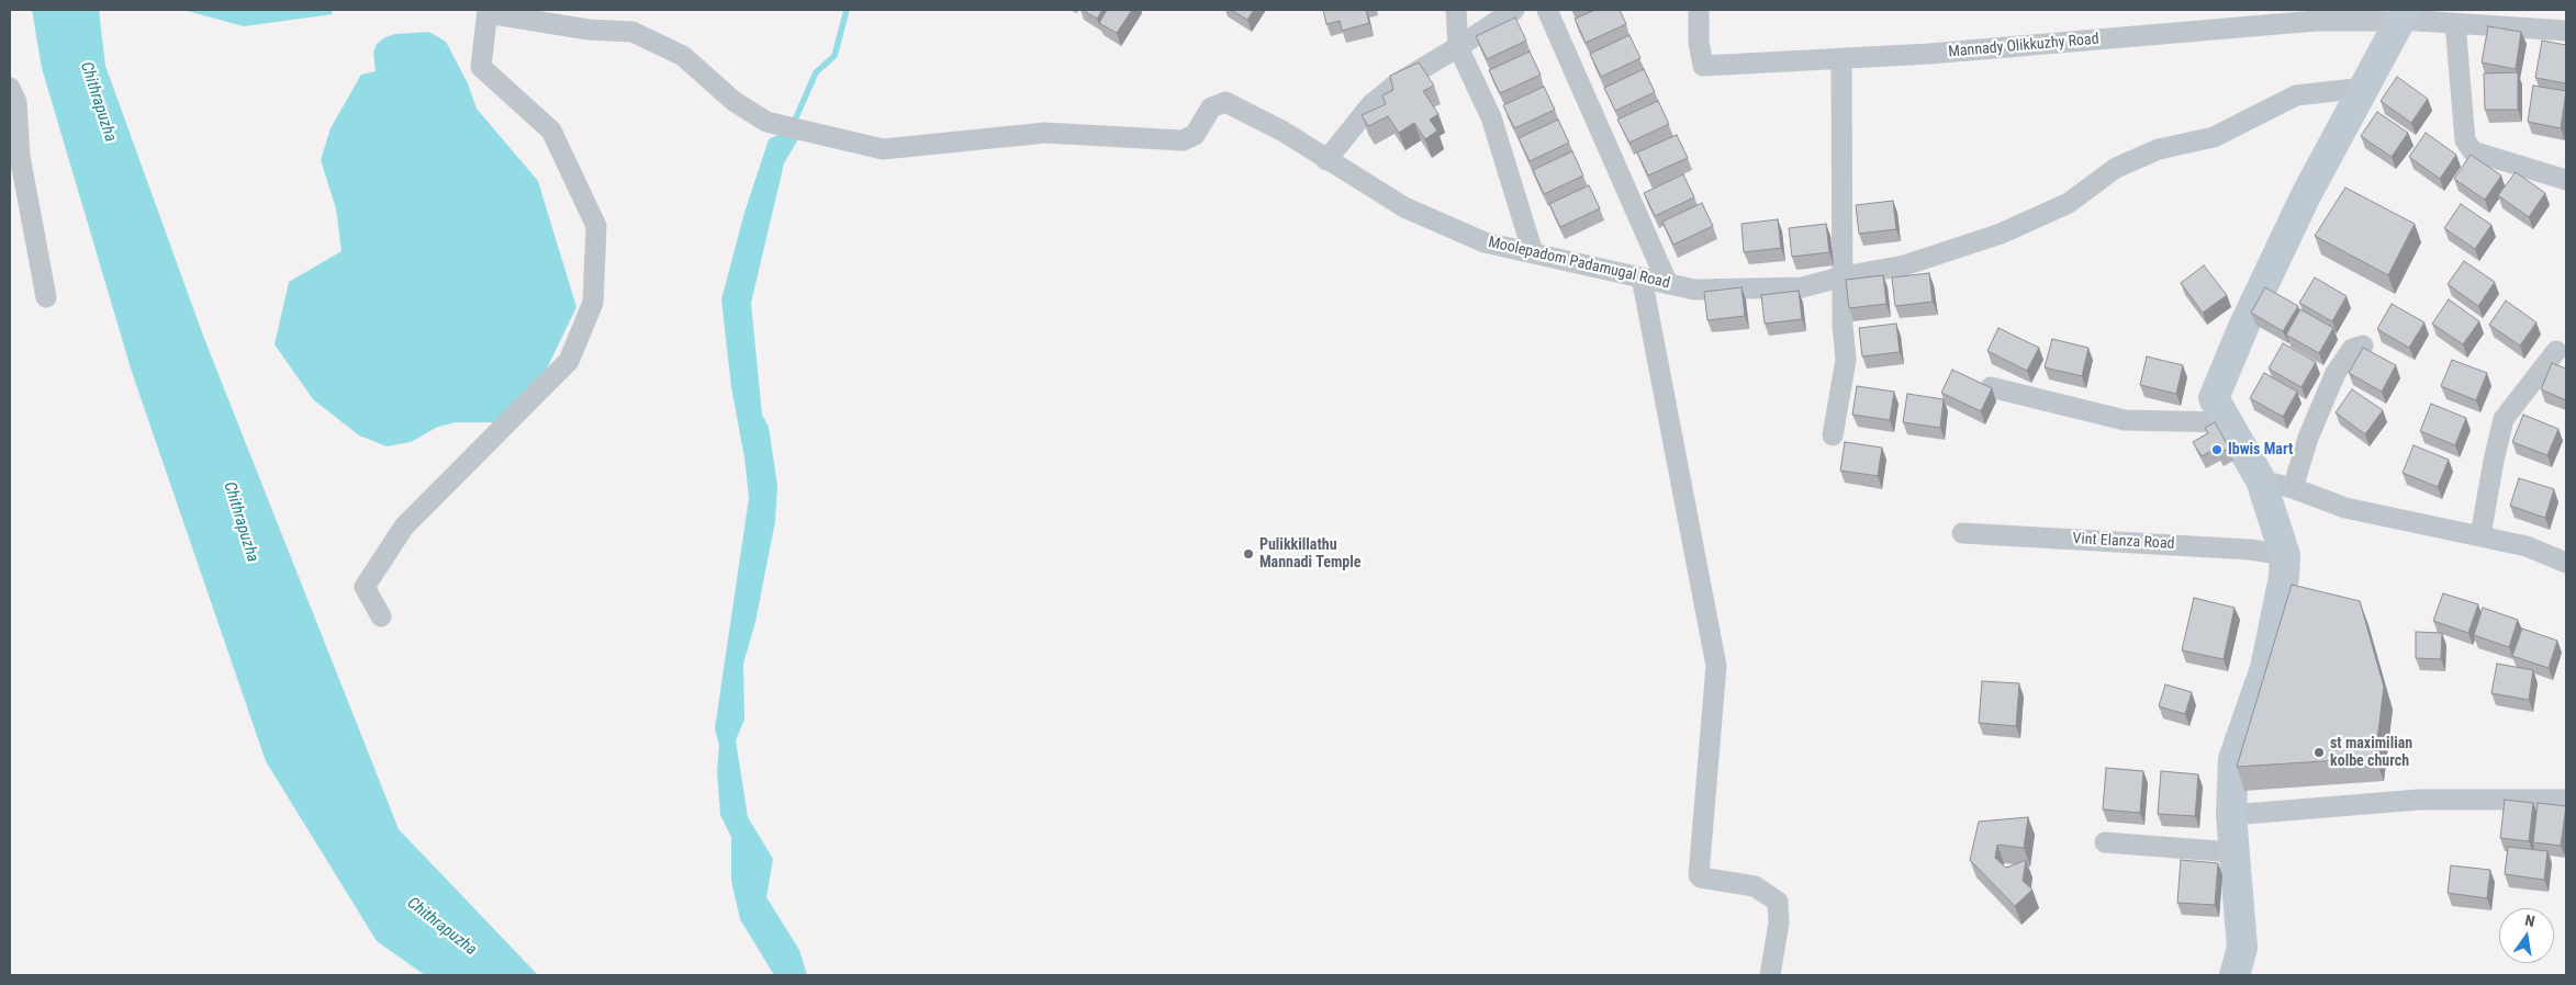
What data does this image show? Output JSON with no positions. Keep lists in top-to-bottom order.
{
  "streets": {
    "street": ["Mannady Olikkuzhy Road", "Moolepadom Padamugal Road", "Vint Elanza Road"]
  },
  "water": ["Chithrapuzha"],
  "places": ["Ibwis Mart", "Pulikkillathu Mannadi Temple", "st maximilian kolbe church"],
  "north": "top"
}
